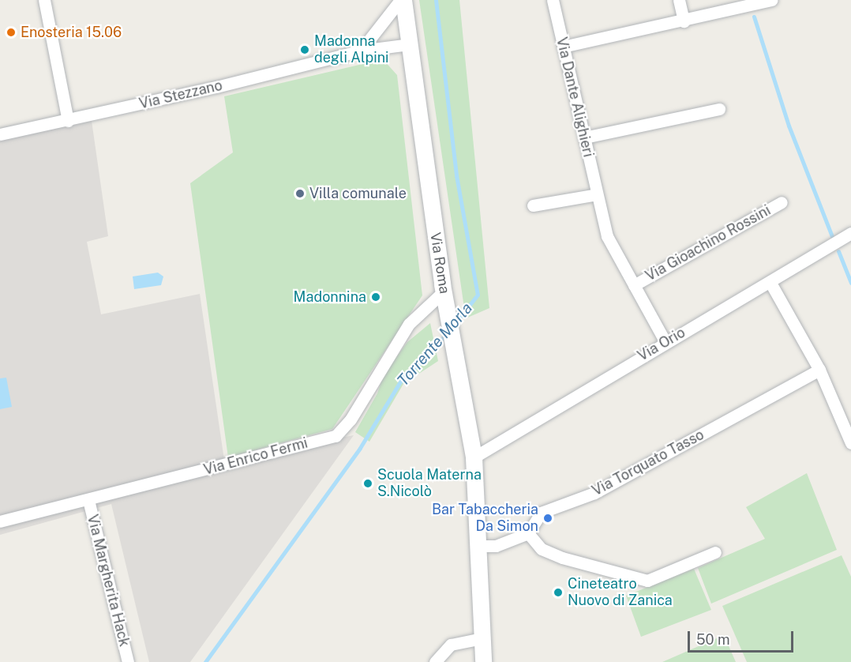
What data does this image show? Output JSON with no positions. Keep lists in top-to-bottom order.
{
  "streets": {
    "main road": ["Via Roma"],
    "street": [
      "Via Stezzano",
      "Via Dante Alighieri",
      "Via Gioachino Rossini",
      "Via Orio",
      "Via Enrico Fermi",
      "Via Torquato Tasso",
      "Via Margherita Hack"
    ]
  },
  "crossings": [
    ["Via Stezzano", "Via Roma"],
    ["Via Dante Alighieri", "Via Gioachino Rossini"],
    ["Via Dante Alighieri", "Via Orio"],
    ["Via Roma", "Via Orio"],
    ["Via Roma", "Via Enrico Fermi"],
    ["Via Enrico Fermi", "Via Margherita Hack"]
  ],
  "water": ["Torrente Morla"],
  "places": [
    "Enosteria 15.06",
    "Madonna degli Alpini",
    "Villa comunale",
    "Madonnina",
    "Scuola Materna S.Nicolò",
    "Bar Tabaccheria Da Simon",
    "Cineteatro Nuovo di Zanica"
  ],
  "scale_bar": "50 m"
}
